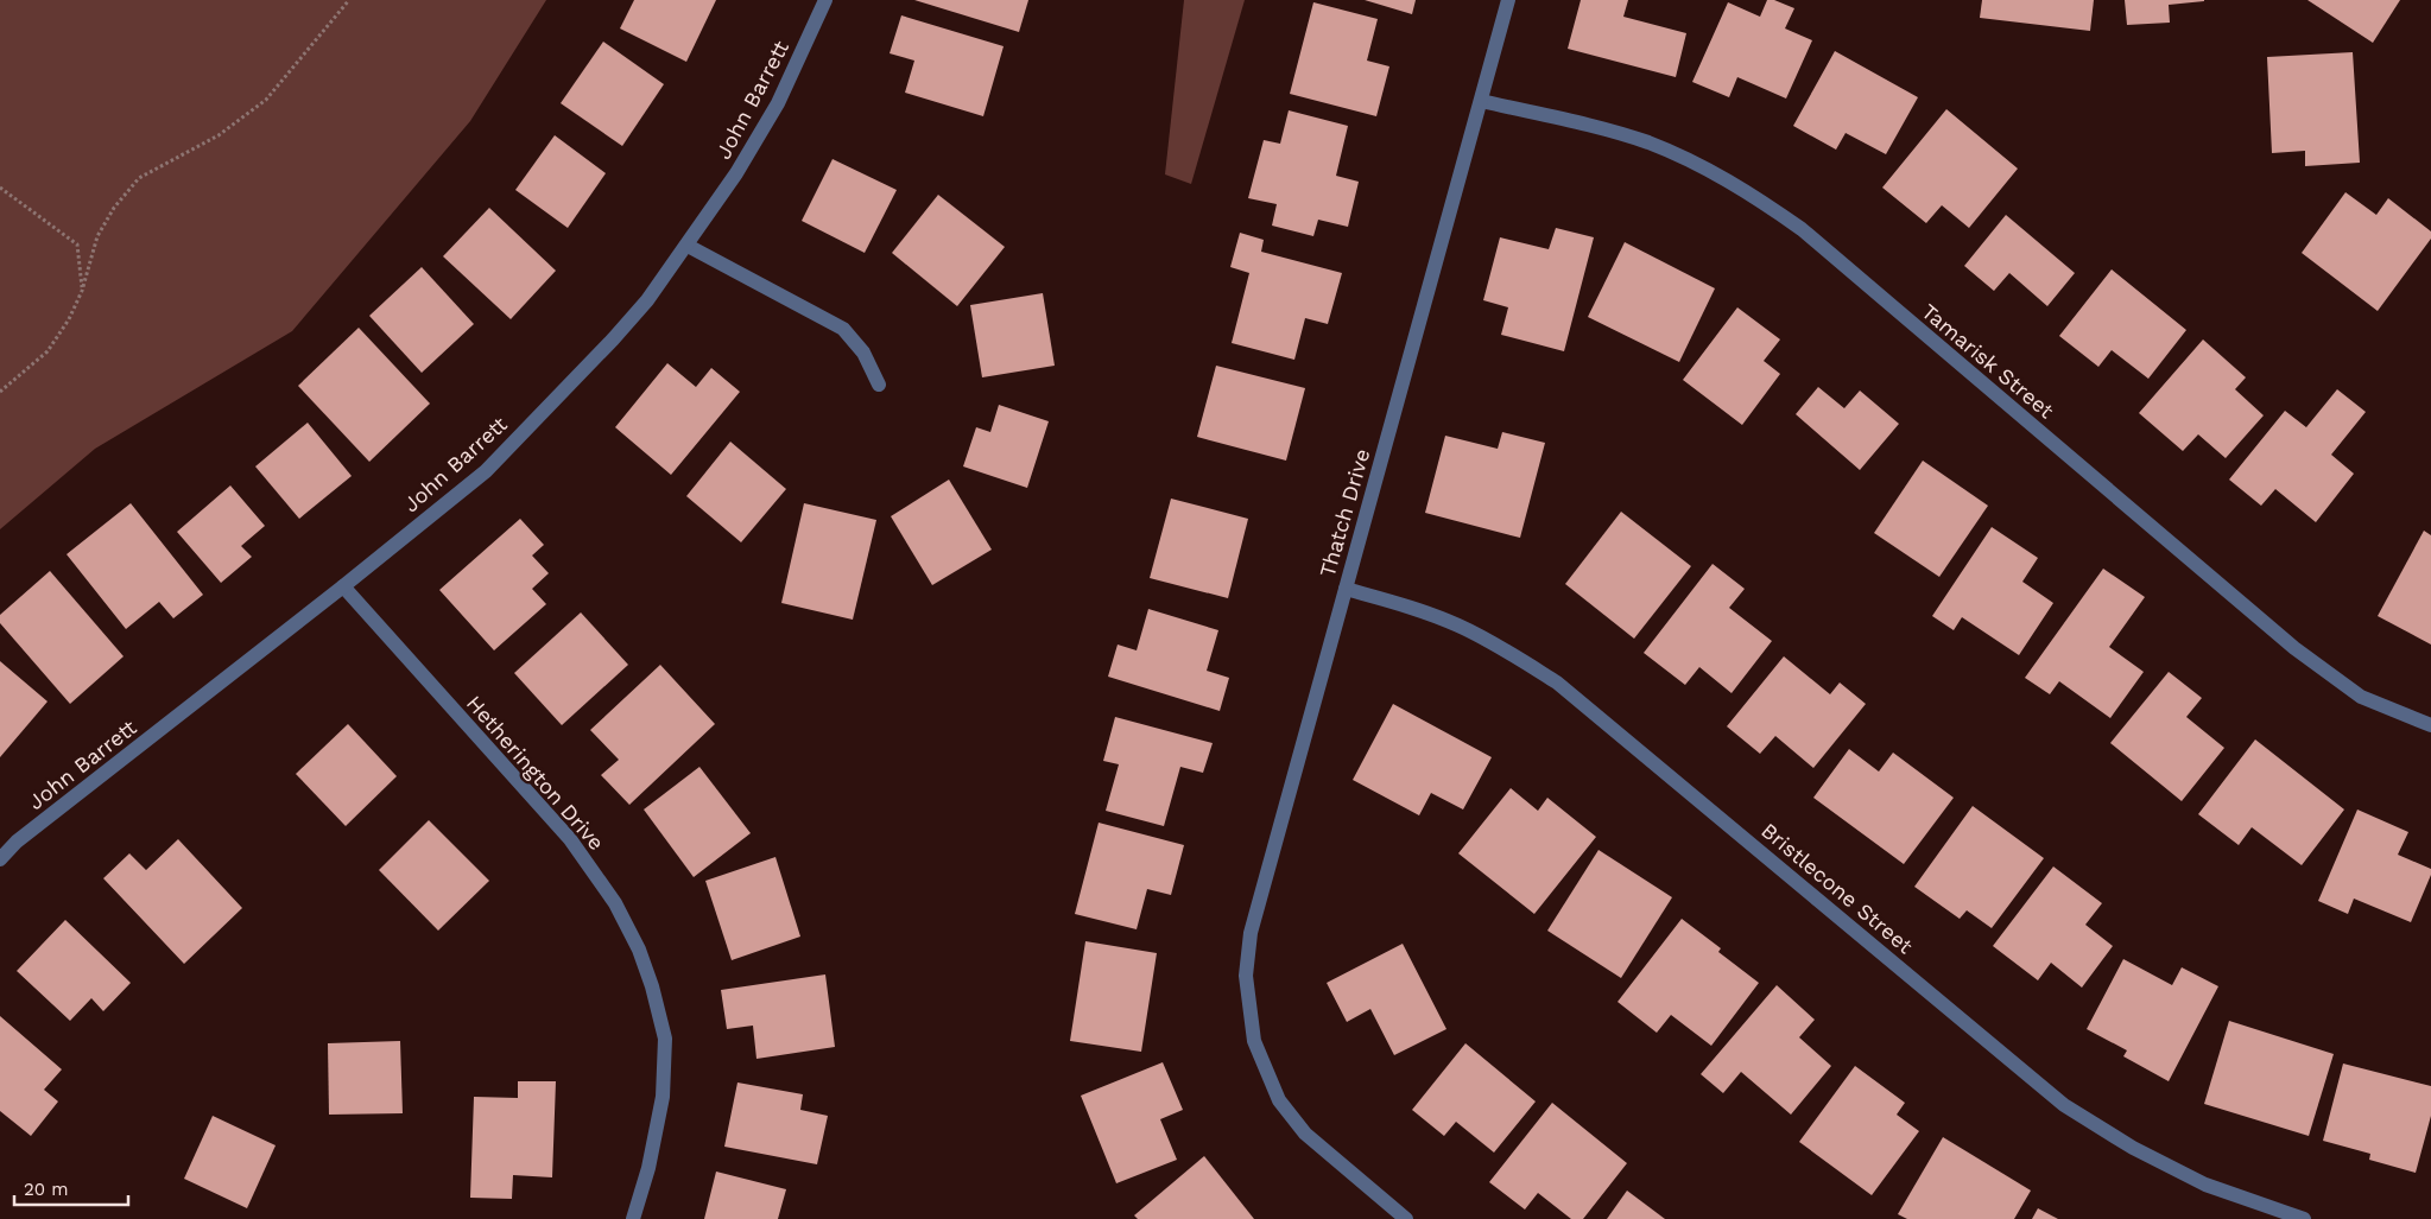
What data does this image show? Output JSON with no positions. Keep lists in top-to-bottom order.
{
  "streets": {
    "street": [
      "John Barrett",
      "Tamarisk Street",
      "Thatch Drive",
      "Hetherington Drive",
      "Bristlecone Street"
    ]
  },
  "crossings": [
    ["John Barrett", "Hetherington Drive"],
    ["Tamarisk Street", "Thatch Drive"],
    ["Thatch Drive", "Bristlecone Street"]
  ],
  "scale_bar": "20 m"
}
